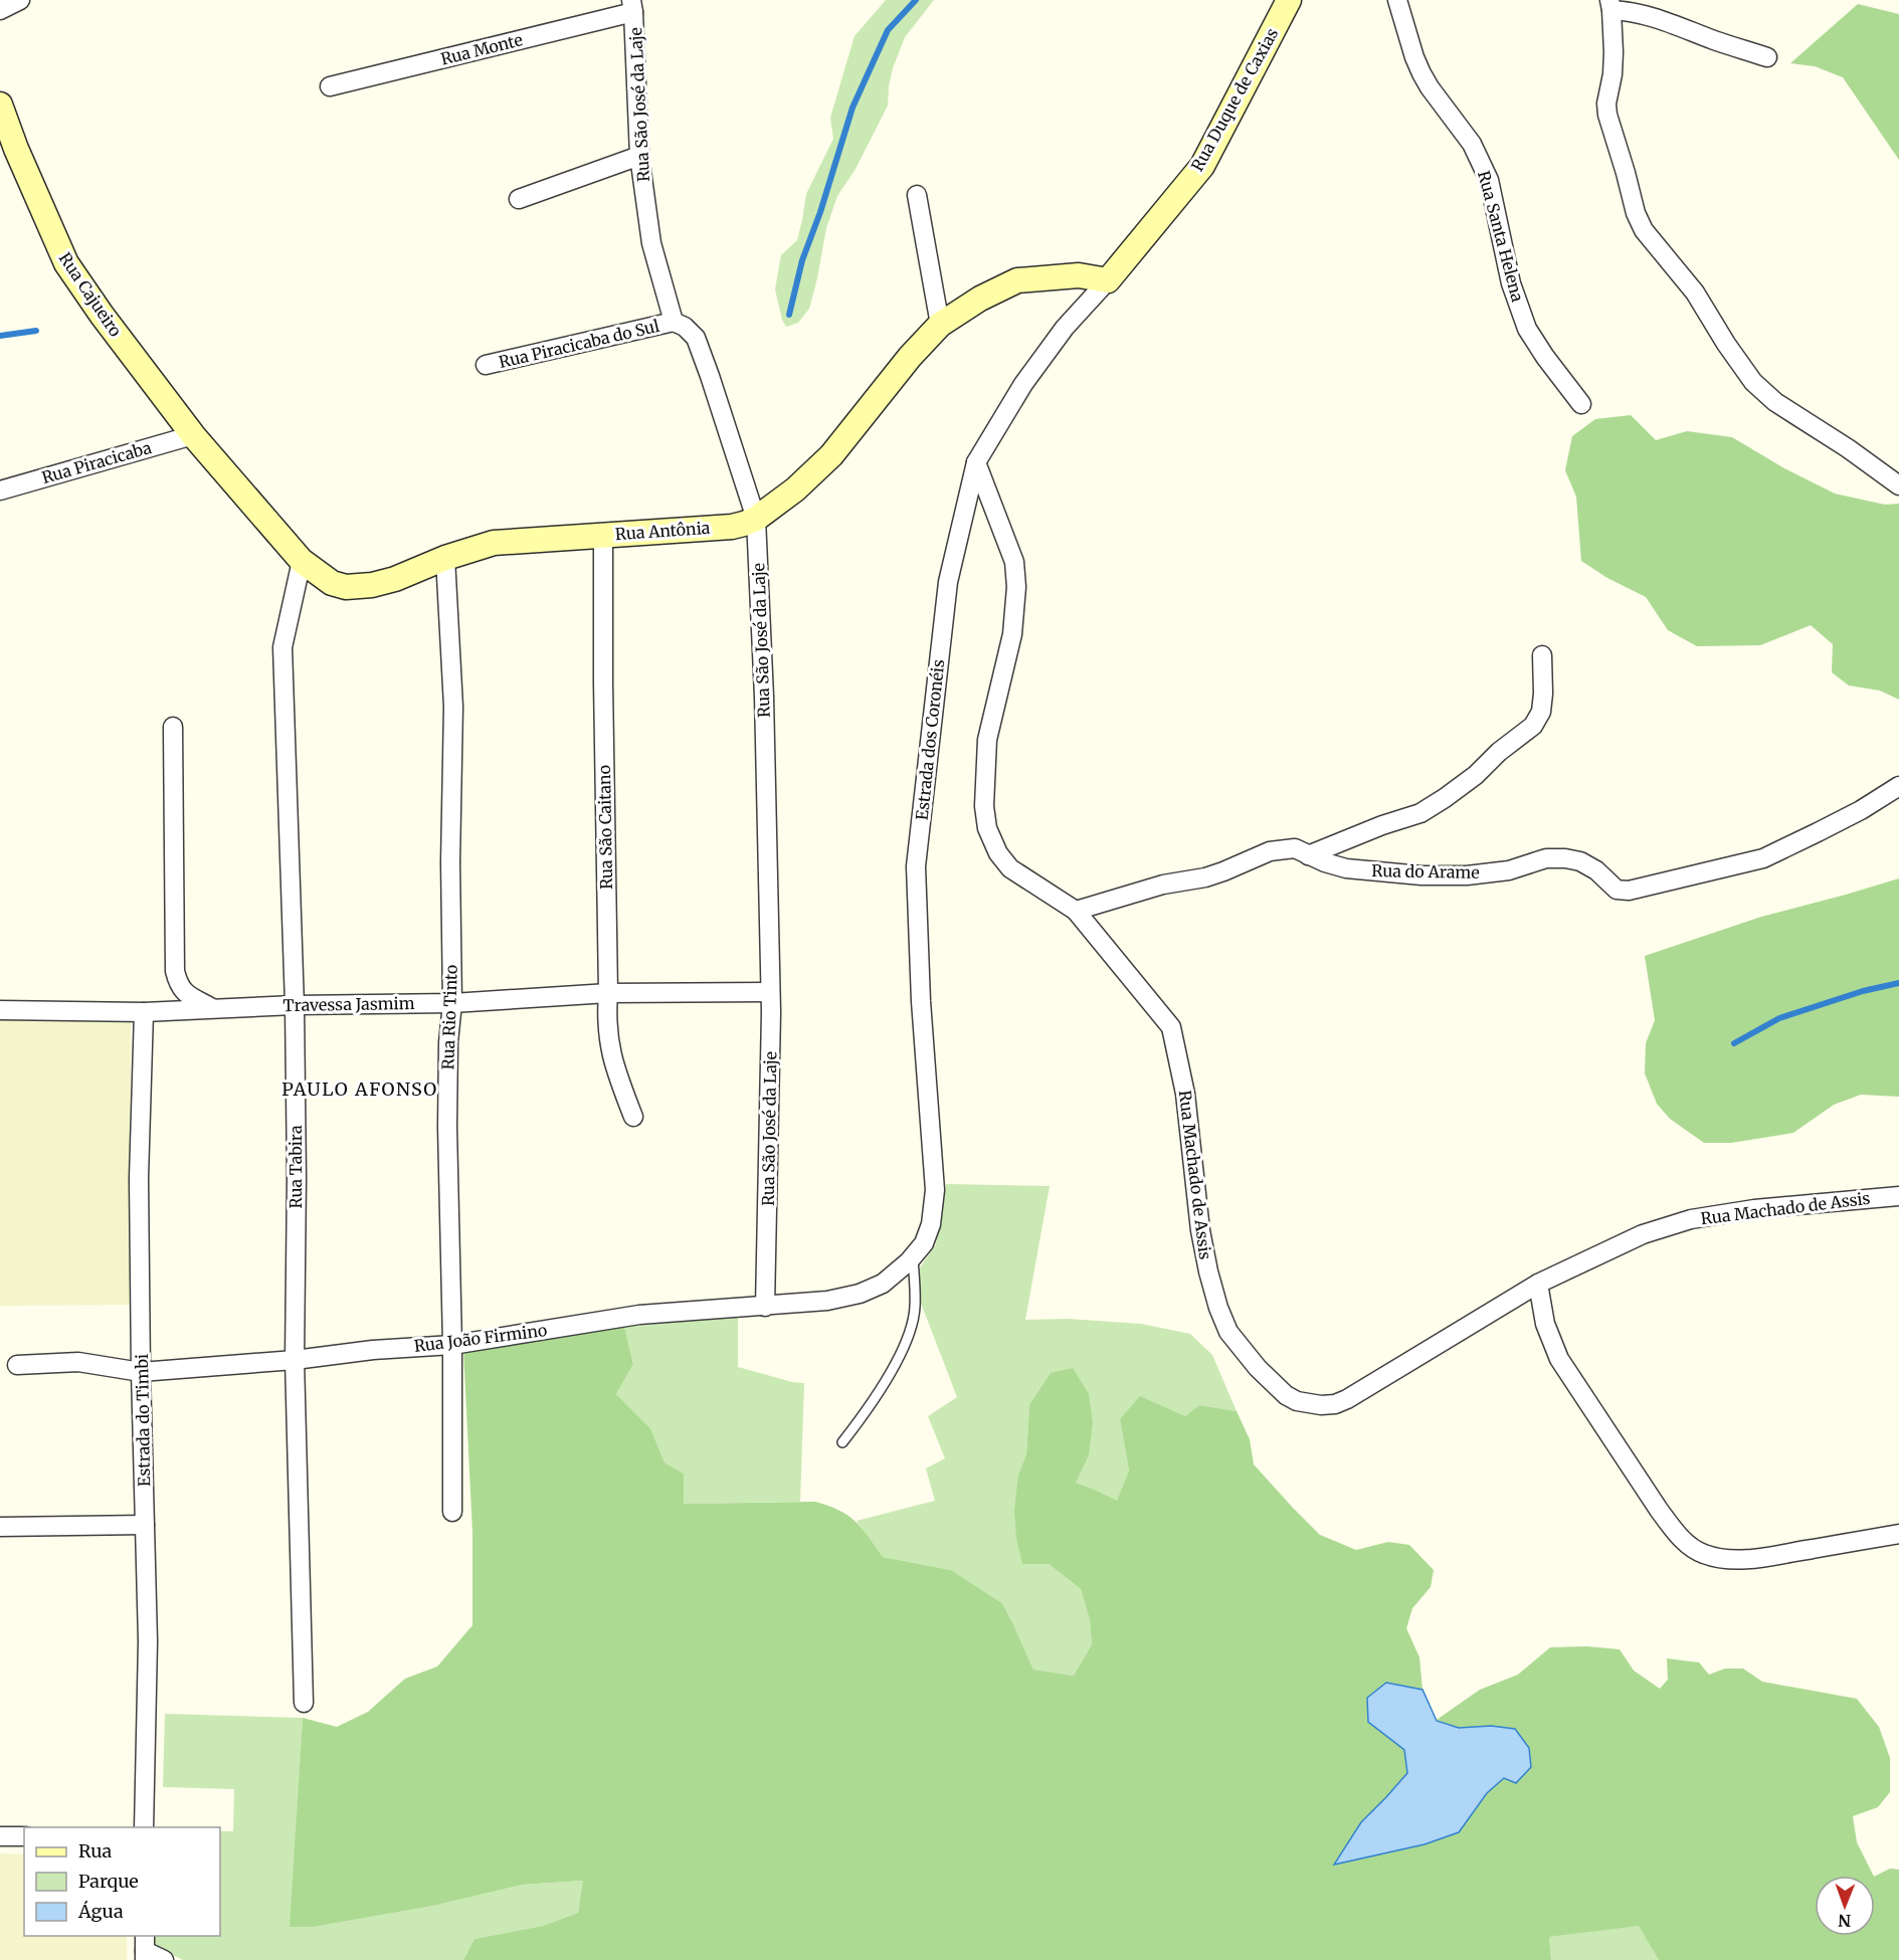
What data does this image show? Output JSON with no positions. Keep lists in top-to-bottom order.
{
  "streets": {
    "street": [
      "Rua Monte",
      "Rua Duque de Caxias",
      "Rua São José da Laje",
      "Rua Santa Helena",
      "Rua Cajueiro",
      "Rua Piracicaba do Sul",
      "Rua Piracicaba",
      "Rua Antônia",
      "Estrada dos Coronéis",
      "Rua São Caitano",
      "Rua do Arame",
      "Travessa Jasmim",
      "Rua Rio Tinto",
      "Rua Tabira",
      "Rua Machado de Assis",
      "Rua João Firmino",
      "Estrada do Timbi"
    ]
  },
  "crossings": [
    ["Rua Monte", "Rua São José da Laje"],
    ["Rua Duque de Caxias", "Rua Antônia"],
    ["Rua Duque de Caxias", "Estrada dos Coronéis"],
    ["Rua São José da Laje", "Rua Piracicaba do Sul"],
    ["Rua São José da Laje", "Rua Antônia"],
    ["Rua São José da Laje", "Travessa Jasmim"],
    ["Rua São José da Laje", "Rua João Firmino"],
    ["Rua Cajueiro", "Rua Piracicaba"],
    ["Rua Cajueiro", "Rua Antônia"],
    ["Rua Piracicaba", "Rua Antônia"],
    ["Rua Antônia", "Estrada dos Coronéis"],
    ["Rua Antônia", "Rua São Caitano"],
    ["Rua Antônia", "Rua Rio Tinto"],
    ["Rua Antônia", "Rua Tabira"],
    ["Estrada dos Coronéis", "Rua Machado de Assis"],
    ["Estrada dos Coronéis", "Rua João Firmino"],
    ["Rua São Caitano", "Travessa Jasmim"],
    ["Rua do Arame", "Rua Machado de Assis"],
    ["Travessa Jasmim", "Rua Rio Tinto"],
    ["Travessa Jasmim", "Rua Tabira"],
    ["Travessa Jasmim", "Estrada do Timbi"],
    ["Rua Rio Tinto", "Rua João Firmino"],
    ["Rua Tabira", "Rua João Firmino"],
    ["Rua João Firmino", "Estrada do Timbi"]
  ],
  "districts": ["PAULO AFONSO"],
  "legend": ["Rua", "Parque", "Água"],
  "north": "bottom"
}
